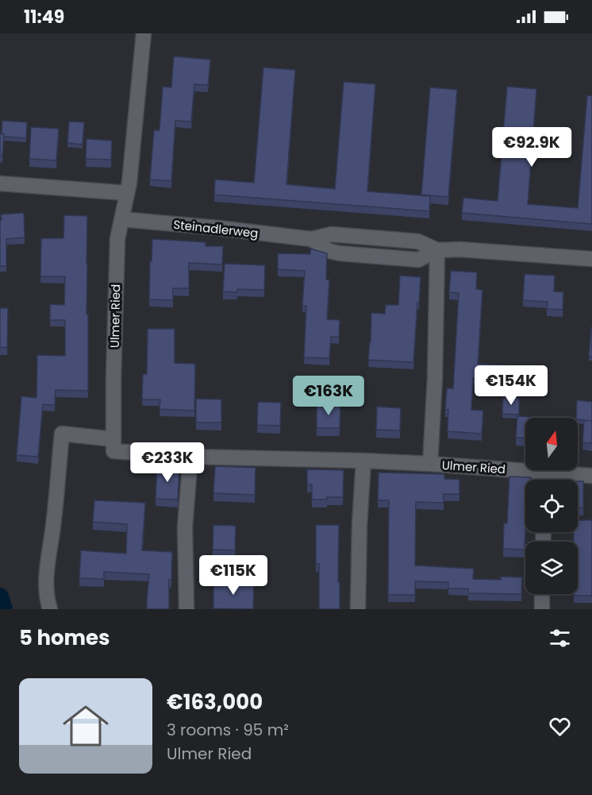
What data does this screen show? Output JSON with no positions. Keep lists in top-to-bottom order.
{
  "streets": {
    "street": ["Steinadlerweg", "Ulmer Ried"]
  },
  "crossings": [
    ["Steinadlerweg", "Ulmer Ried"]
  ],
  "north": "top",
  "page": {
    "status": "11:49",
    "price": [
      "€92.9K",
      "€154K",
      "€163K",
      "€233K",
      "€115K"
    ],
    "heading": "5 homes",
    "list": [
      {
        "name": "€163,000",
        "note": "3 rooms · 95 m² · Ulmer Ried"
      }
    ]
  }
}
